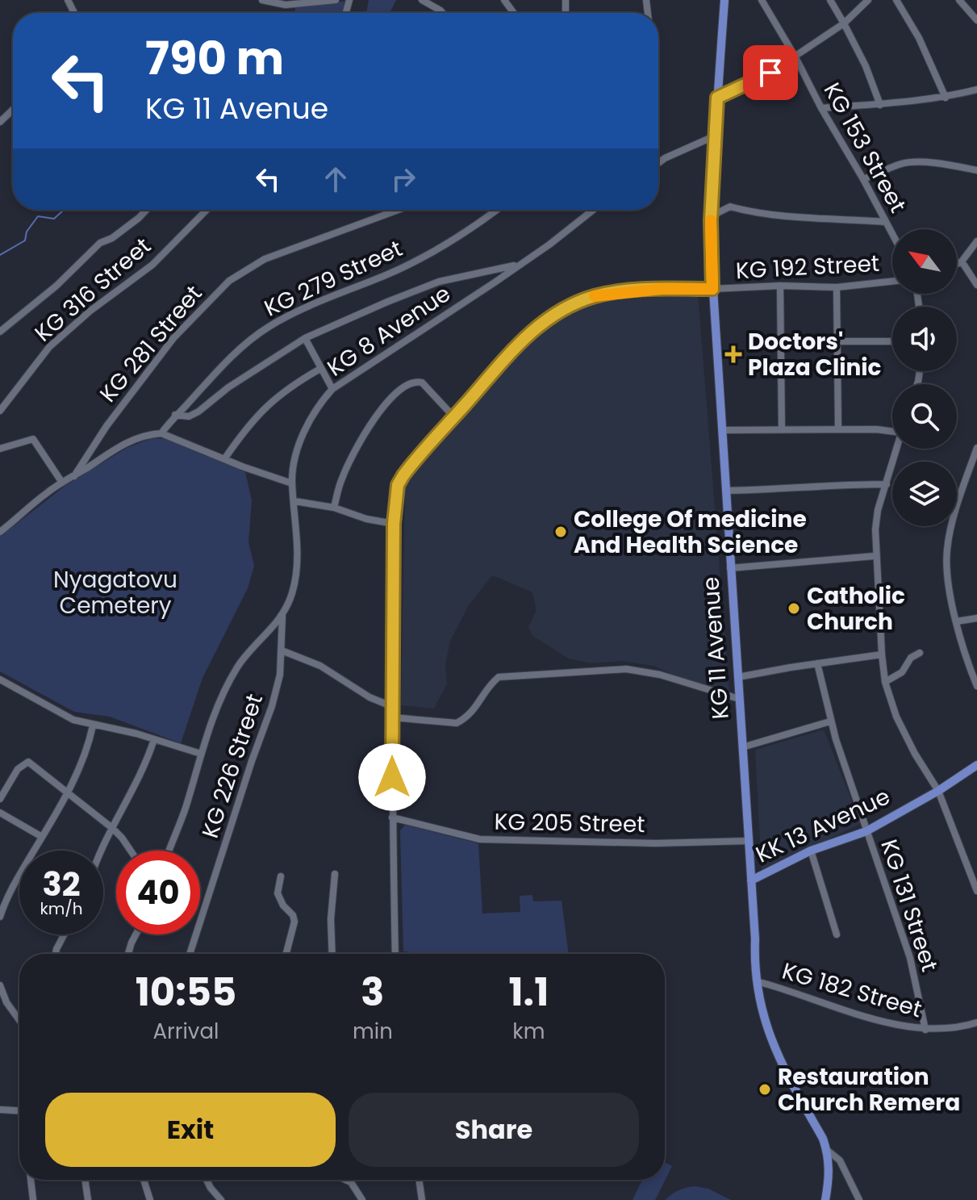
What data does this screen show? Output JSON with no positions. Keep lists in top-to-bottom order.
{
  "streets": {
    "main road": ["KG 11 Avenue", "KK 13 Avenue"],
    "street": [
      "KG 153 Street",
      "KG 192 Street",
      "KG 279 Street",
      "KG 316 Street",
      "KG 8 Avenue",
      "KG 281 Street",
      "KG 226 Street",
      "KG 205 Street",
      "KG 131 Street",
      "KG 182 Street"
    ]
  },
  "crossings": [
    ["KG 192 Street", "KG 11 Avenue"],
    ["KG 192 Street", "KG 205 Street"],
    ["KG 8 Avenue", "KG 226 Street"],
    ["KG 11 Avenue", "KG 205 Street"],
    ["KG 11 Avenue", "KK 13 Avenue"],
    ["KG 11 Avenue", "KG 182 Street"],
    ["KK 13 Avenue", "KG 131 Street"],
    ["KG 131 Street", "KG 182 Street"]
  ],
  "parks": ["Nyagatovu Cemetery"],
  "places": {
    "health": ["Doctors' Plaza Clinic"],
    "other": ["College Of medicine And Health Science", "Catholic Church", "Restauration Church Remera"]
  },
  "north": "top left",
  "page": {
    "turn": ["790 m", "KG 11 Avenue"],
    "speed": "32 km/h",
    "limit": "40",
    "eta": [
      "10:55",
      "Arrival",
      "3",
      "min",
      "1.1",
      "km"
    ],
    "buttons": ["Exit", "Share"]
  }
}
